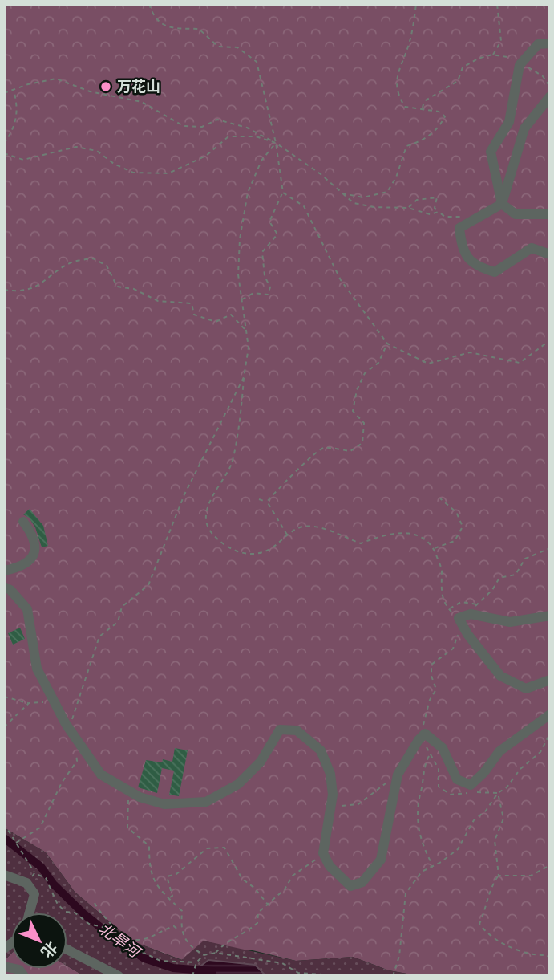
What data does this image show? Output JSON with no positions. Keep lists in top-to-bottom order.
{
  "water": ["北旱河"],
  "places": ["万花山"],
  "north": "bottom right"
}
